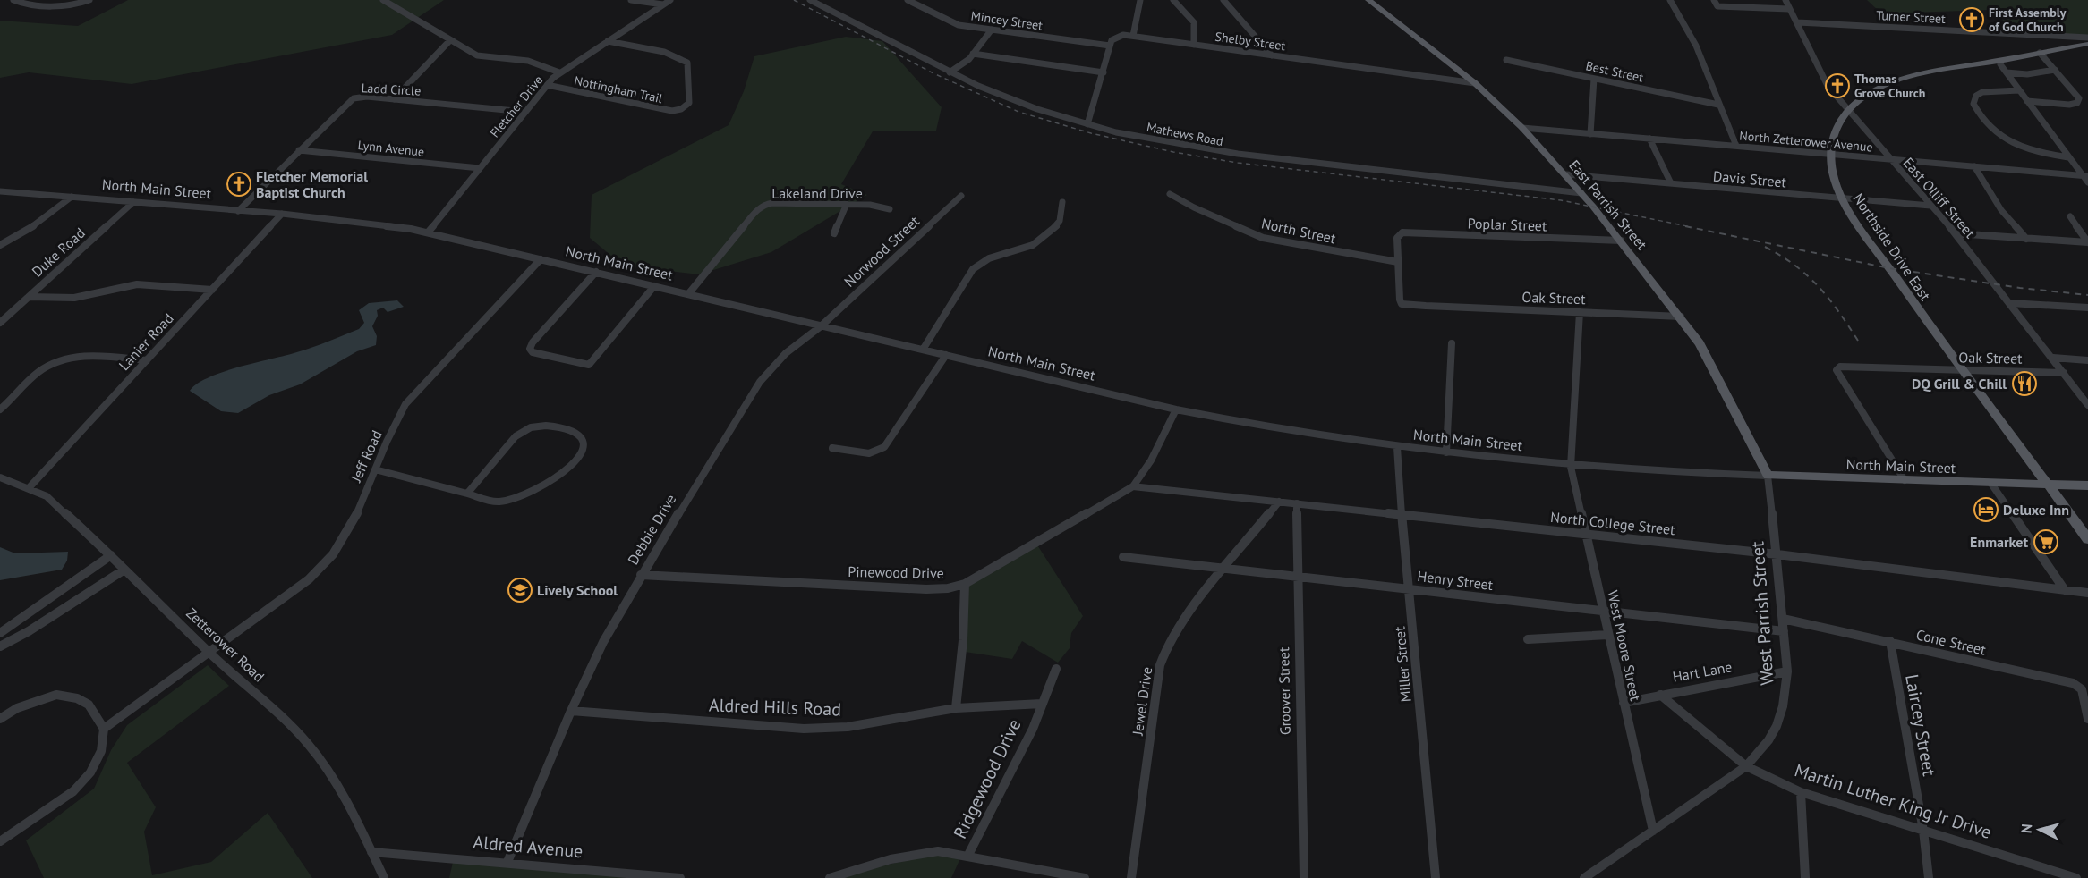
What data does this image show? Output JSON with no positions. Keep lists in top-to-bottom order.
{
  "streets": {
    "main road": ["North Main Street", "East Parrish Street", "Northside Drive East"],
    "street": [
      "Turner Street",
      "Mincey Street",
      "Shelby Street",
      "Best Street",
      "Ladd Circle",
      "Nottingham Trail",
      "Fletcher Drive",
      "Mathews Road",
      "North Zetterower Avenue",
      "Lynn Avenue",
      "Davis Street",
      "Lakeland Drive",
      "East Olliff Street",
      "Poplar Street",
      "North Street",
      "Norwood Street",
      "Duke Road",
      "Oak Street",
      "Lanier Road",
      "Jeff Road",
      "North College Street",
      "Debbie Drive",
      "Pinewood Drive",
      "Henry Street",
      "West Parrish Street",
      "Cone Street",
      "Zetterower Road",
      "West Moore Street",
      "Miller Street",
      "Hart Lane",
      "Groover Street",
      "Jewel Drive",
      "Aldred Hills Road",
      "Laircey Street",
      "Ridgewood Drive",
      "Martin Luther King Jr Drive",
      "Aldred Avenue"
    ]
  },
  "crossings": [
    ["Turner Street", "East Olliff Street"],
    ["Mincey Street", "Shelby Street"],
    ["Shelby Street", "East Parrish Street"],
    ["Ladd Circle", "Fletcher Drive"],
    ["Ladd Circle", "Lynn Avenue"],
    ["Ladd Circle", "North Main Street"],
    ["Nottingham Trail", "Fletcher Drive"],
    ["Fletcher Drive", "Lynn Avenue"],
    ["Fletcher Drive", "North Main Street"],
    ["Mathews Road", "East Parrish Street"],
    ["North Zetterower Avenue", "East Olliff Street"],
    ["North Zetterower Avenue", "East Parrish Street"],
    ["North Zetterower Avenue", "Northside Drive East"],
    ["Davis Street", "East Olliff Street"],
    ["Davis Street", "East Parrish Street"],
    ["Davis Street", "Northside Drive East"],
    ["North Main Street", "Lakeland Drive"],
    ["North Main Street", "East Parrish Street"],
    ["North Main Street", "Northside Drive East"],
    ["North Main Street", "Norwood Street"],
    ["North Main Street", "Duke Road"],
    ["North Main Street", "Oak Street"],
    ["North Main Street", "Lanier Road"],
    ["North Main Street", "Jeff Road"],
    ["North Main Street", "Debbie Drive"],
    ["North Main Street", "Pinewood Drive"],
    ["North Main Street", "West Parrish Street"],
    ["North Main Street", "West Moore Street"],
    ["North Main Street", "Miller Street"],
    ["East Olliff Street", "Northside Drive East"],
    ["East Olliff Street", "Oak Street"],
    ["East Parrish Street", "Poplar Street"],
    ["East Parrish Street", "Oak Street"],
    ["East Parrish Street", "West Parrish Street"],
    ["Poplar Street", "North Street"],
    ["Poplar Street", "Oak Street"],
    ["North Street", "Oak Street"],
    ["Northside Drive East", "Oak Street"],
    ["Norwood Street", "Debbie Drive"],
    ["Oak Street", "West Moore Street"],
    ["Lanier Road", "Zetterower Road"],
    ["Jeff Road", "Zetterower Road"],
    ["North College Street", "Pinewood Drive"],
    ["North College Street", "West Parrish Street"],
    ["North College Street", "West Moore Street"],
    ["North College Street", "Miller Street"],
    ["North College Street", "Groover Street"],
    ["North College Street", "Jewel Drive"],
    ["Debbie Drive", "Pinewood Drive"],
    ["Debbie Drive", "Aldred Hills Road"],
    ["Debbie Drive", "Aldred Avenue"],
    ["Henry Street", "West Parrish Street"],
    ["Henry Street", "West Moore Street"],
    ["Henry Street", "Miller Street"],
    ["Henry Street", "Groover Street"],
    ["Henry Street", "Jewel Drive"],
    ["West Parrish Street", "Cone Street"],
    ["West Parrish Street", "West Moore Street"],
    ["West Parrish Street", "Hart Lane"],
    ["West Parrish Street", "Martin Luther King Jr Drive"],
    ["Cone Street", "Laircey Street"],
    ["Zetterower Road", "Aldred Avenue"],
    ["West Moore Street", "Hart Lane"],
    ["Hart Lane", "Martin Luther King Jr Drive"],
    ["Aldred Hills Road", "Ridgewood Drive"],
    ["Laircey Street", "Martin Luther King Jr Drive"]
  ],
  "places": {
    "church": ["First Assembly of God Church", "Thomas Grove Church", "Fletcher Memorial Baptist Church"],
    "restaurant": ["DQ Grill & Chill"],
    "hotel": ["Deluxe Inn"],
    "supermarket": ["Enmarket"],
    "school or university": ["Lively School"]
  },
  "north": "left"
}
